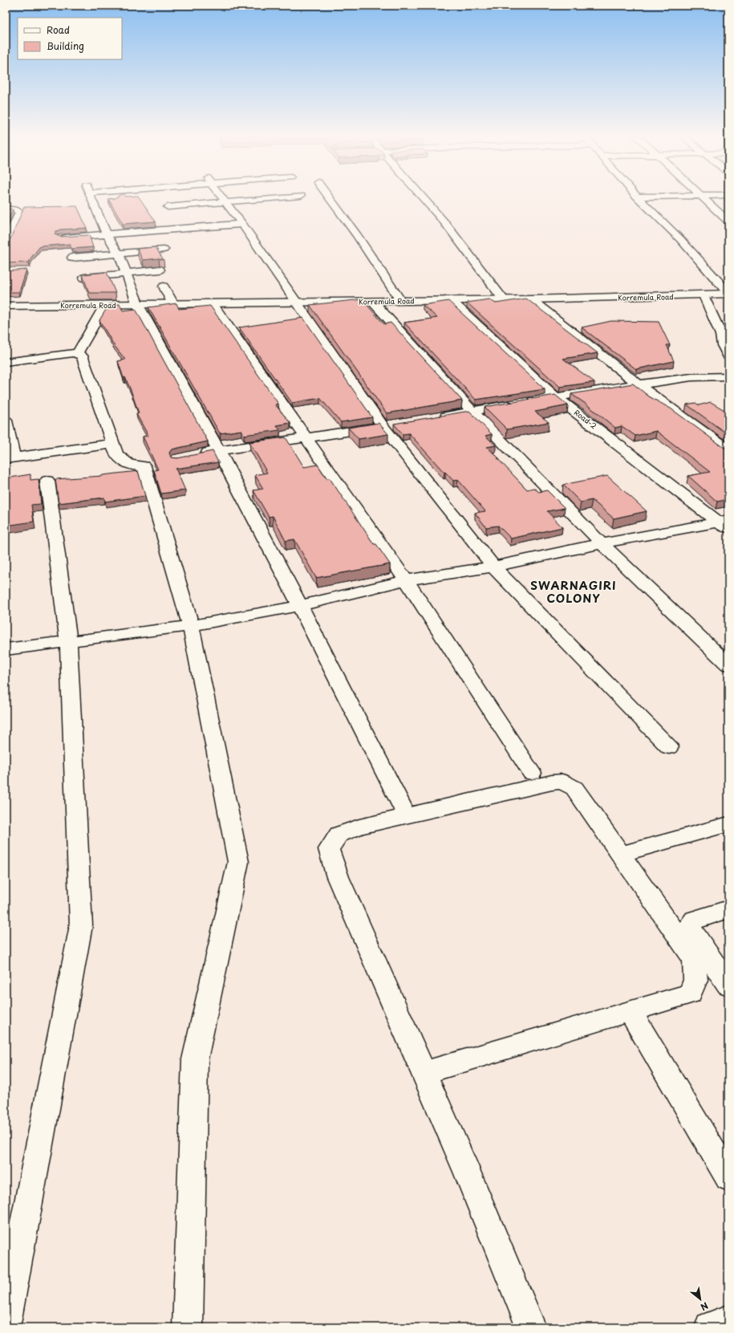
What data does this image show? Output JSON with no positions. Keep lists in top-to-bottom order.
{
  "streets": {
    "street": ["Korremula Road", "Road-2"]
  },
  "crossings": [
    ["Korremula Road", "Road-2"]
  ],
  "districts": ["SWARNAGIRI COLONY"],
  "legend": ["Road", "Building"],
  "north": "bottom right"
}
